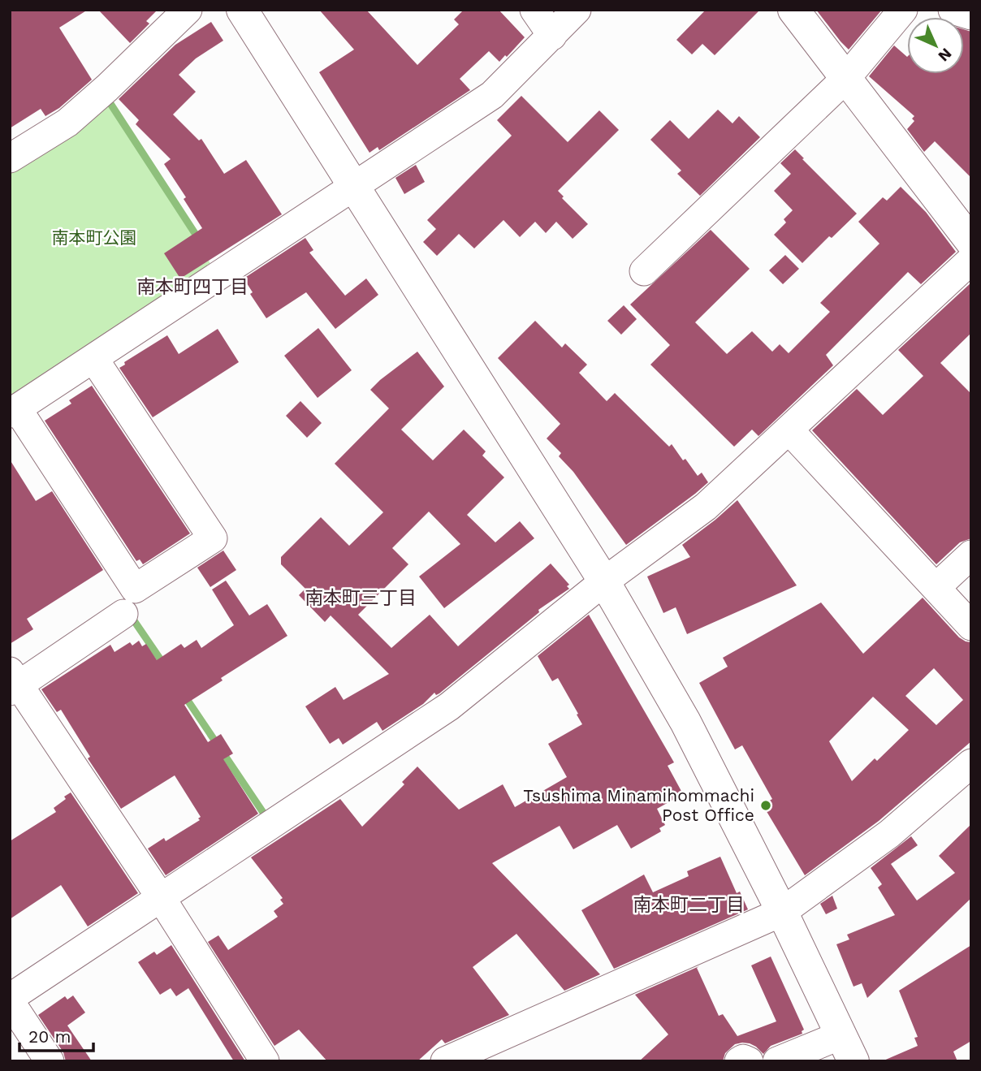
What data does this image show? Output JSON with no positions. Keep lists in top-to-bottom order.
{
  "districts": ["南本町四丁目", "南本町三丁目", "南本町二丁目"],
  "parks": ["南本町公園"],
  "places": ["Tsushima Minamihommachi Post Office"],
  "scale_bar": "20 m",
  "north": "bottom right"
}
